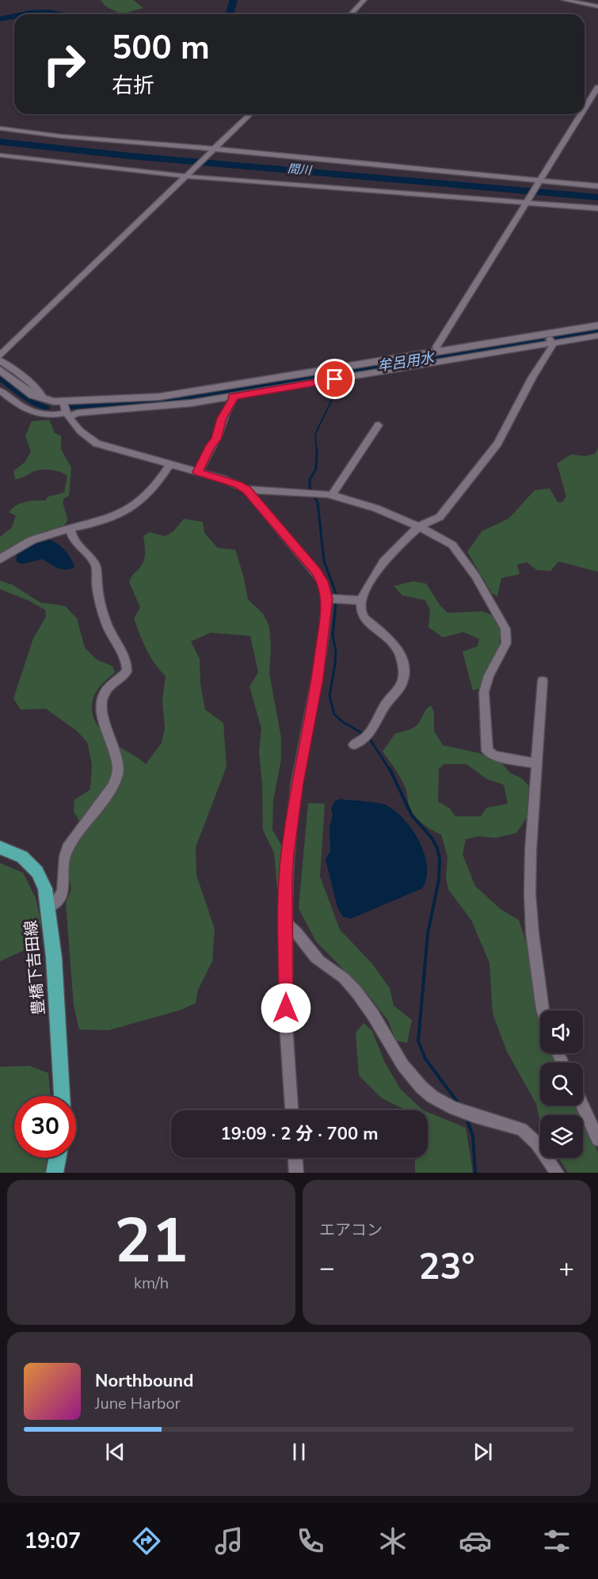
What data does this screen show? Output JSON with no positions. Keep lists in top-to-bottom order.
{
  "streets": {
    "main road": ["豊橋下吉田線"]
  },
  "water": ["間川", "牟呂用水"],
  "page": {
    "turn": ["500 m", "右折"],
    "limit": "30",
    "trip": "19:09 · 2 分 · 700 m",
    "tile": [
      ["21", "km/h"],
      "エアコン"
    ],
    "heat": ["−", "23°", "+"],
    "song": ["Northbound", "June Harbor"],
    "tabs": "19:07"
  }
}
